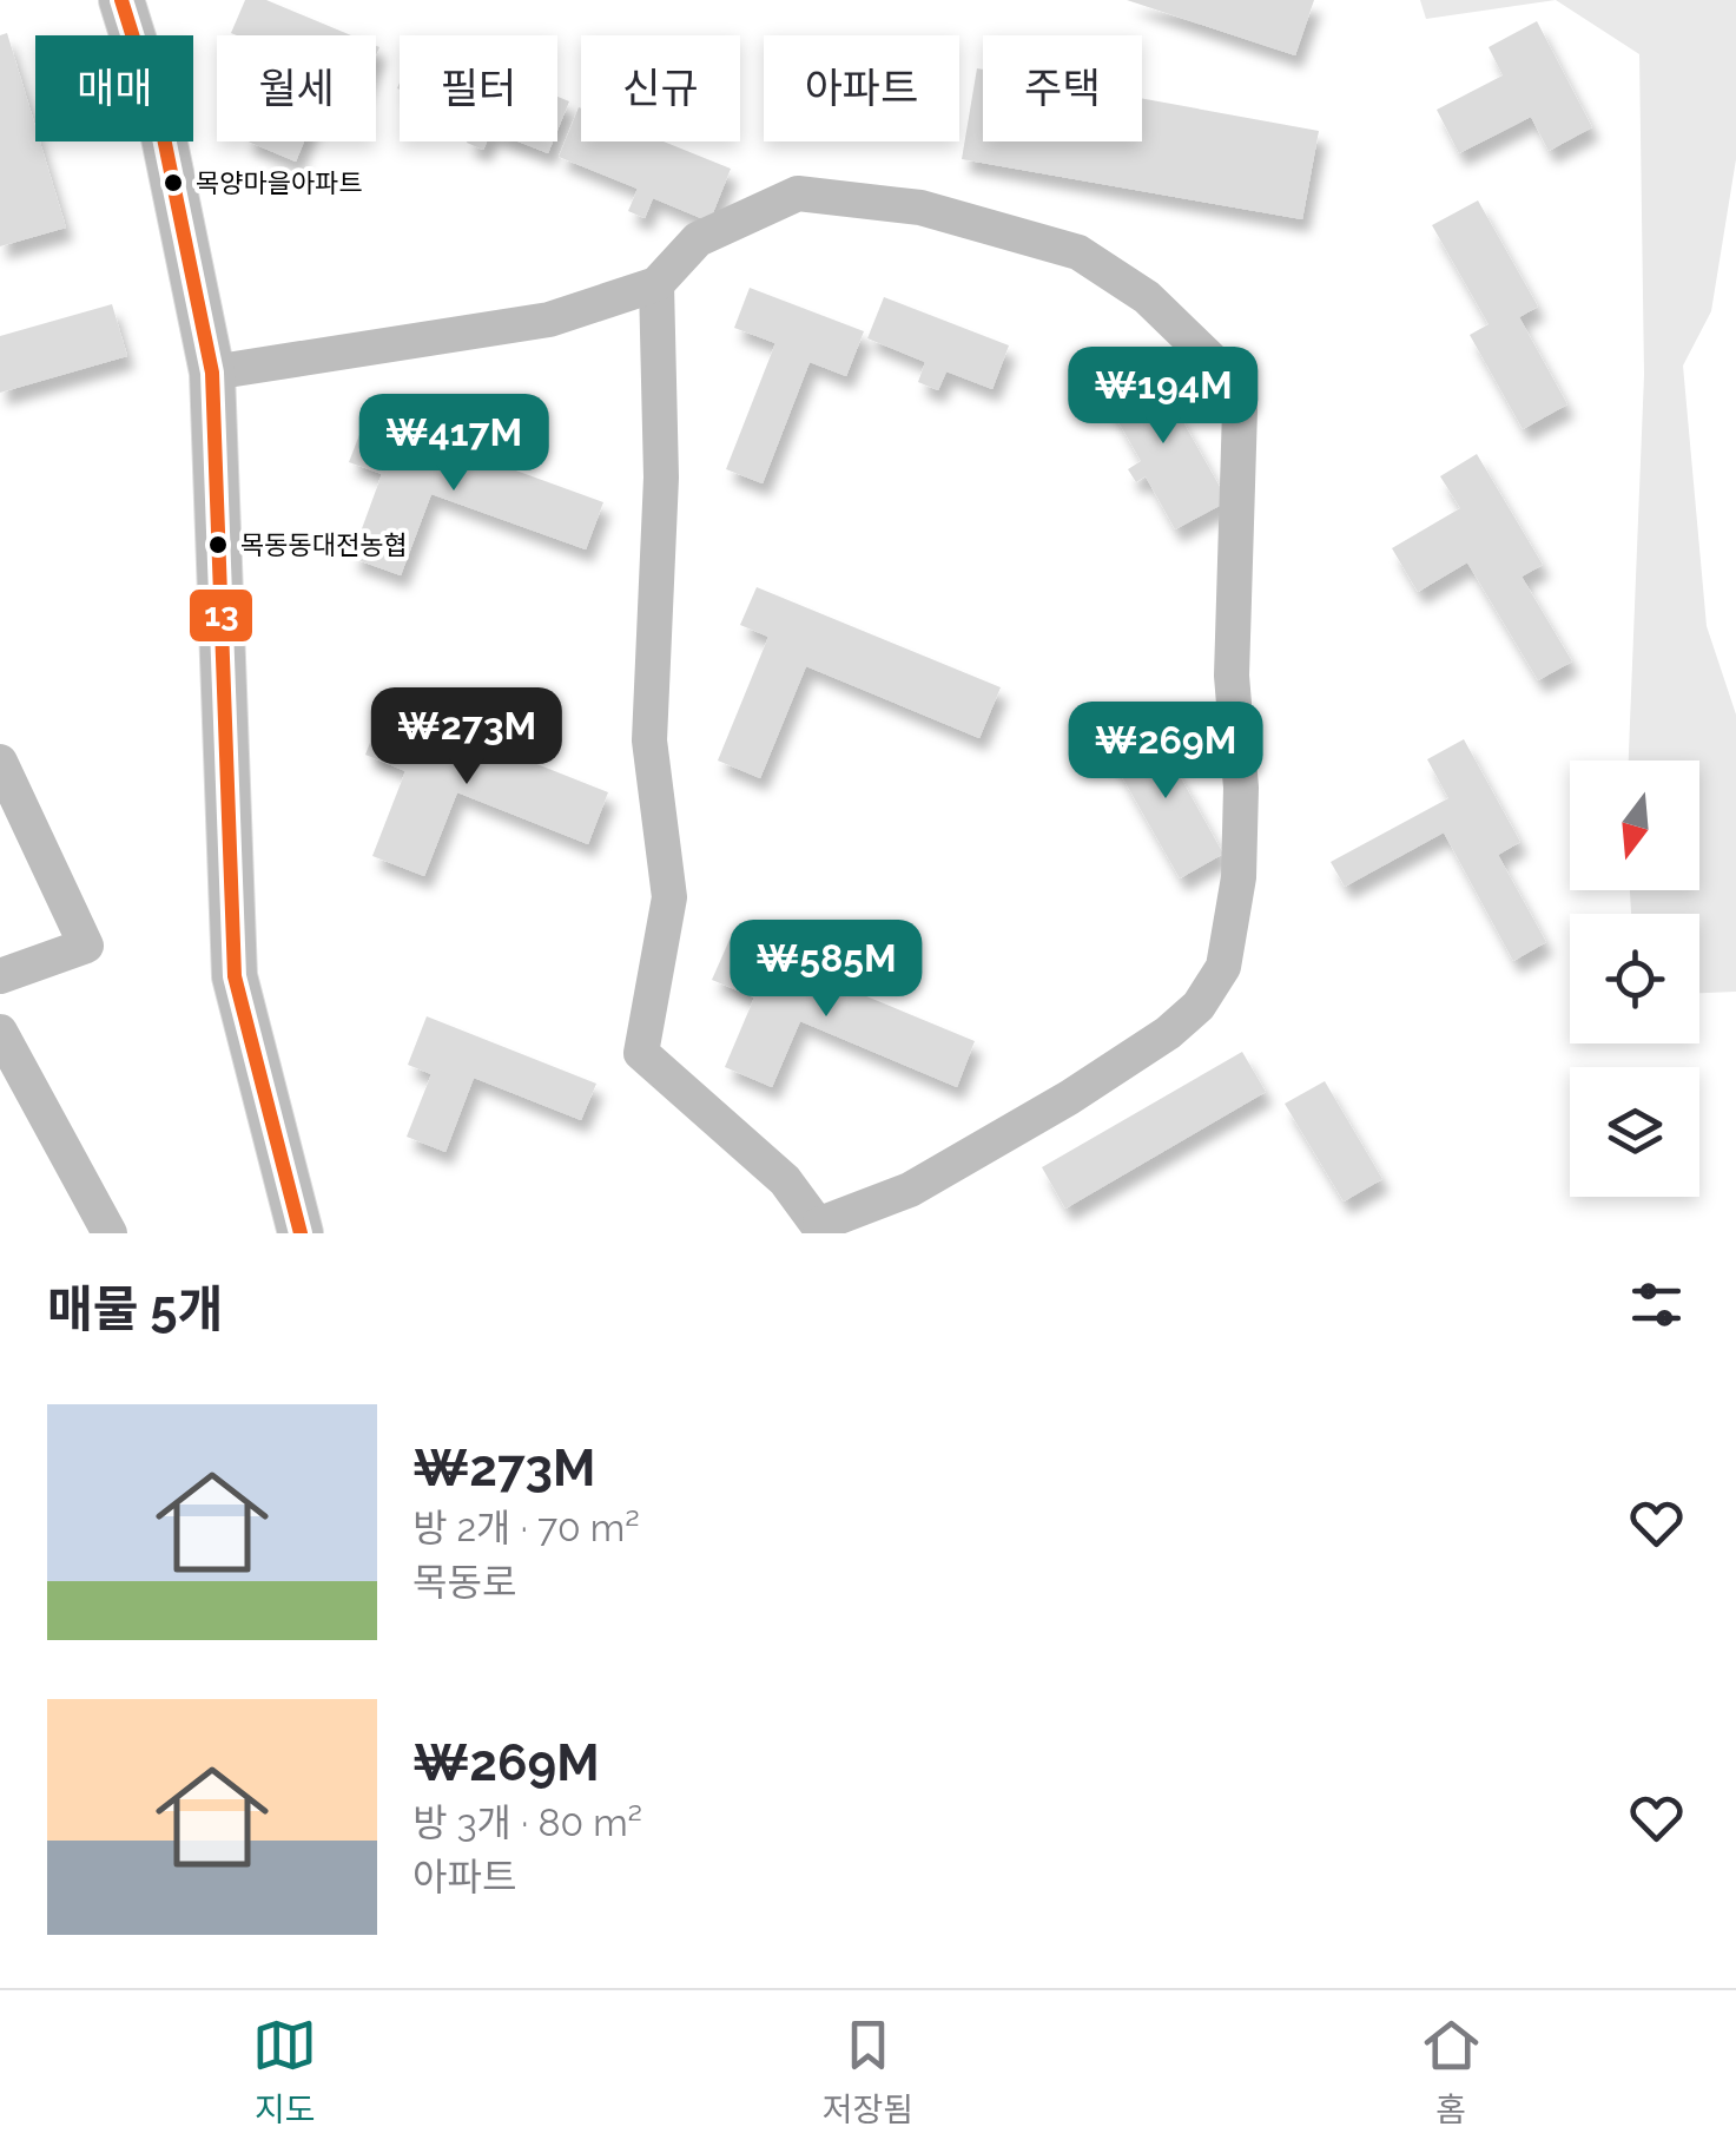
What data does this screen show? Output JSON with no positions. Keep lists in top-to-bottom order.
{
  "places": ["목양마을아파트", "목동동대전농협"],
  "lines": ["transit line 13"],
  "north": "bottom",
  "page": {
    "chip": [
      "매매",
      "월세",
      "필터",
      "신규",
      "아파트",
      "주택"
    ],
    "price": [
      "₩194M",
      "₩417M",
      "₩273M",
      "₩269M",
      "₩585M"
    ],
    "heading": "매물 5개",
    "list": [
      {
        "name": "₩273M",
        "note": "방 2개 · 70 m² · 목동로"
      },
      {
        "name": "₩269M",
        "note": "방 3개 · 80 m² · 아파트"
      }
    ],
    "tabs": ["지도", "저장됨", "홈"]
  }
}
